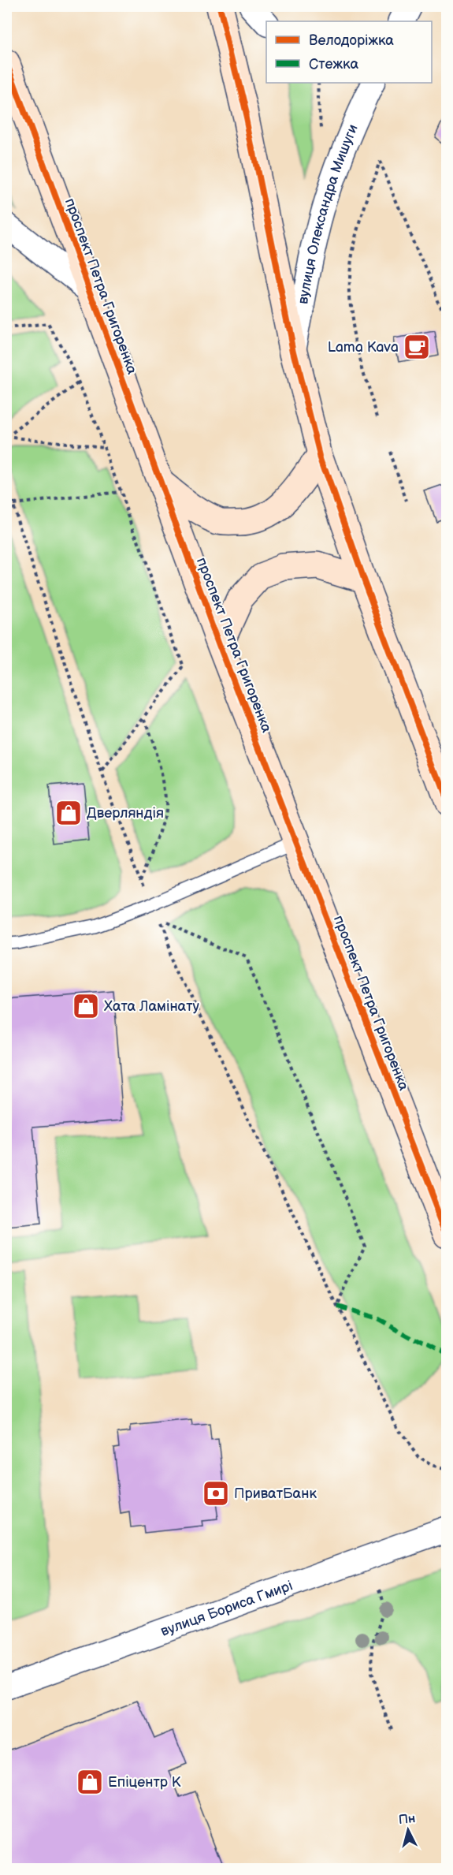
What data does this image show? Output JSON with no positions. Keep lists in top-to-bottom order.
{
  "streets": {
    "street": ["вулиця Олександра Мишуги", "проспект Петра Григоренка", "вулиця Бориса Гмирі"]
  },
  "places": {
    "cafe": ["Lama Kava"],
    "shop": ["Дверляндія", "Хата Ламінату", "Епіцентр К"],
    "bank": ["ПриватБанк"]
  },
  "legend": ["Велодоріжка", "Стежка"],
  "north": "top"
}
